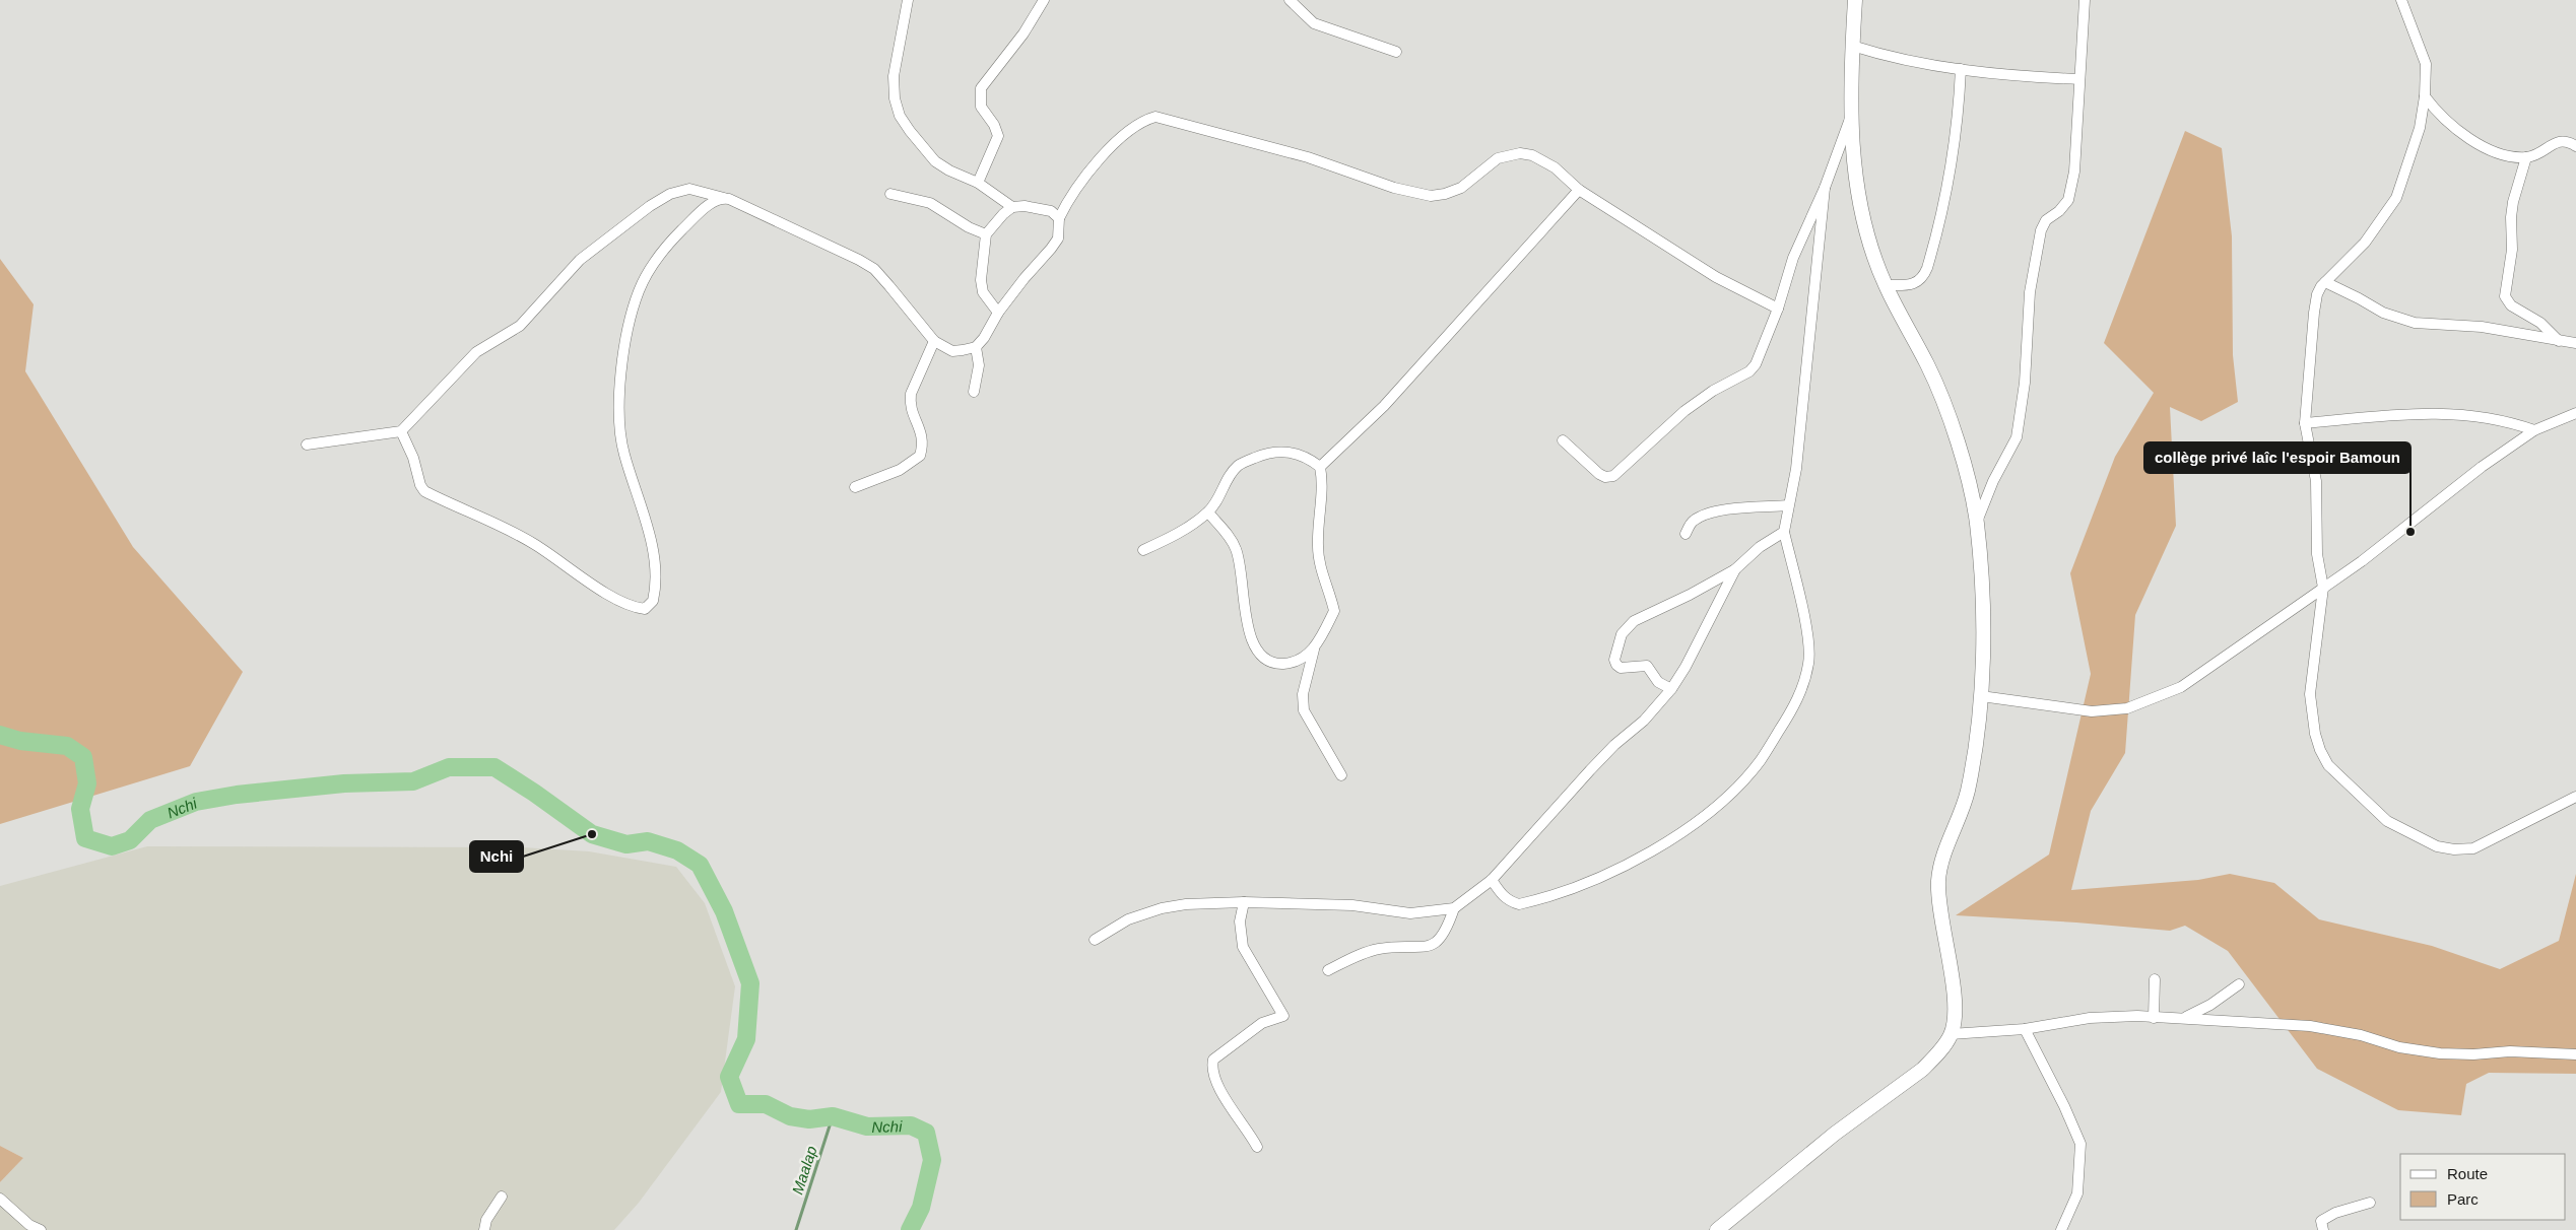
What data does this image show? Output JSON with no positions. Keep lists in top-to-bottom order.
{
  "water": ["Nchi", "Maalap"],
  "places": ["collège privé laîc l'espoir Bamoun", "Nchi"],
  "legend": ["Route", "Parc"]
}
